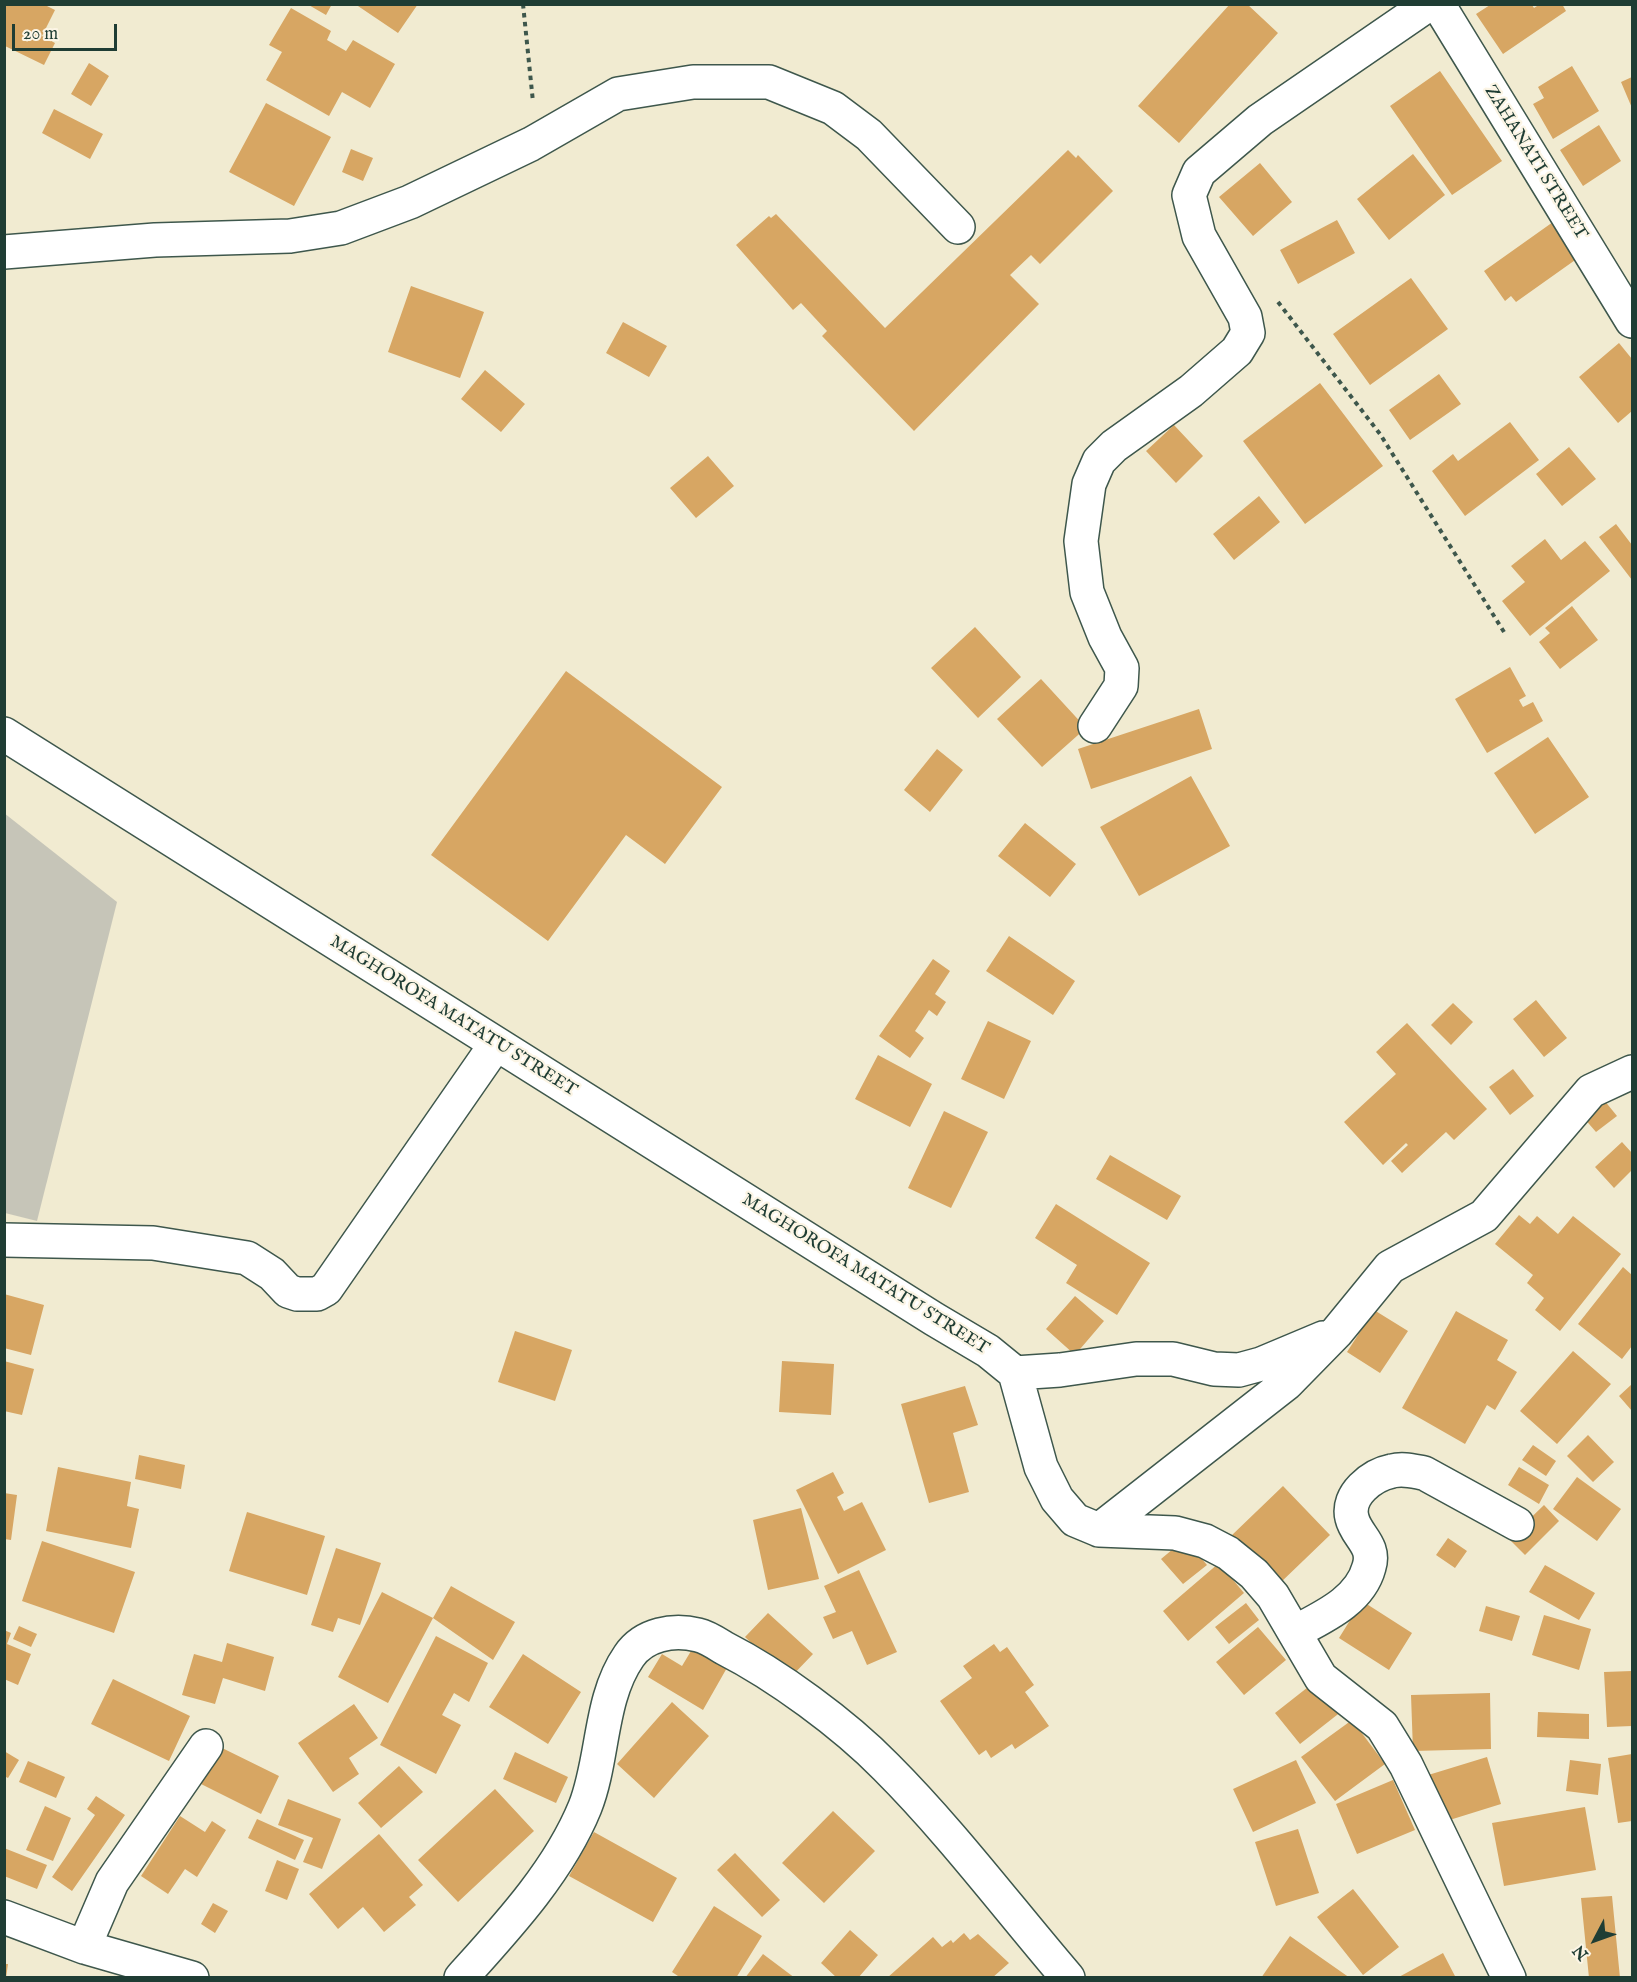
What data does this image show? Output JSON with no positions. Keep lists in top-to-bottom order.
{
  "streets": {
    "street": ["ZAHANATI STREET", "MAGHOROFA MATATU STREET"]
  },
  "scale_bar": "20 m",
  "north": "bottom left"
}
